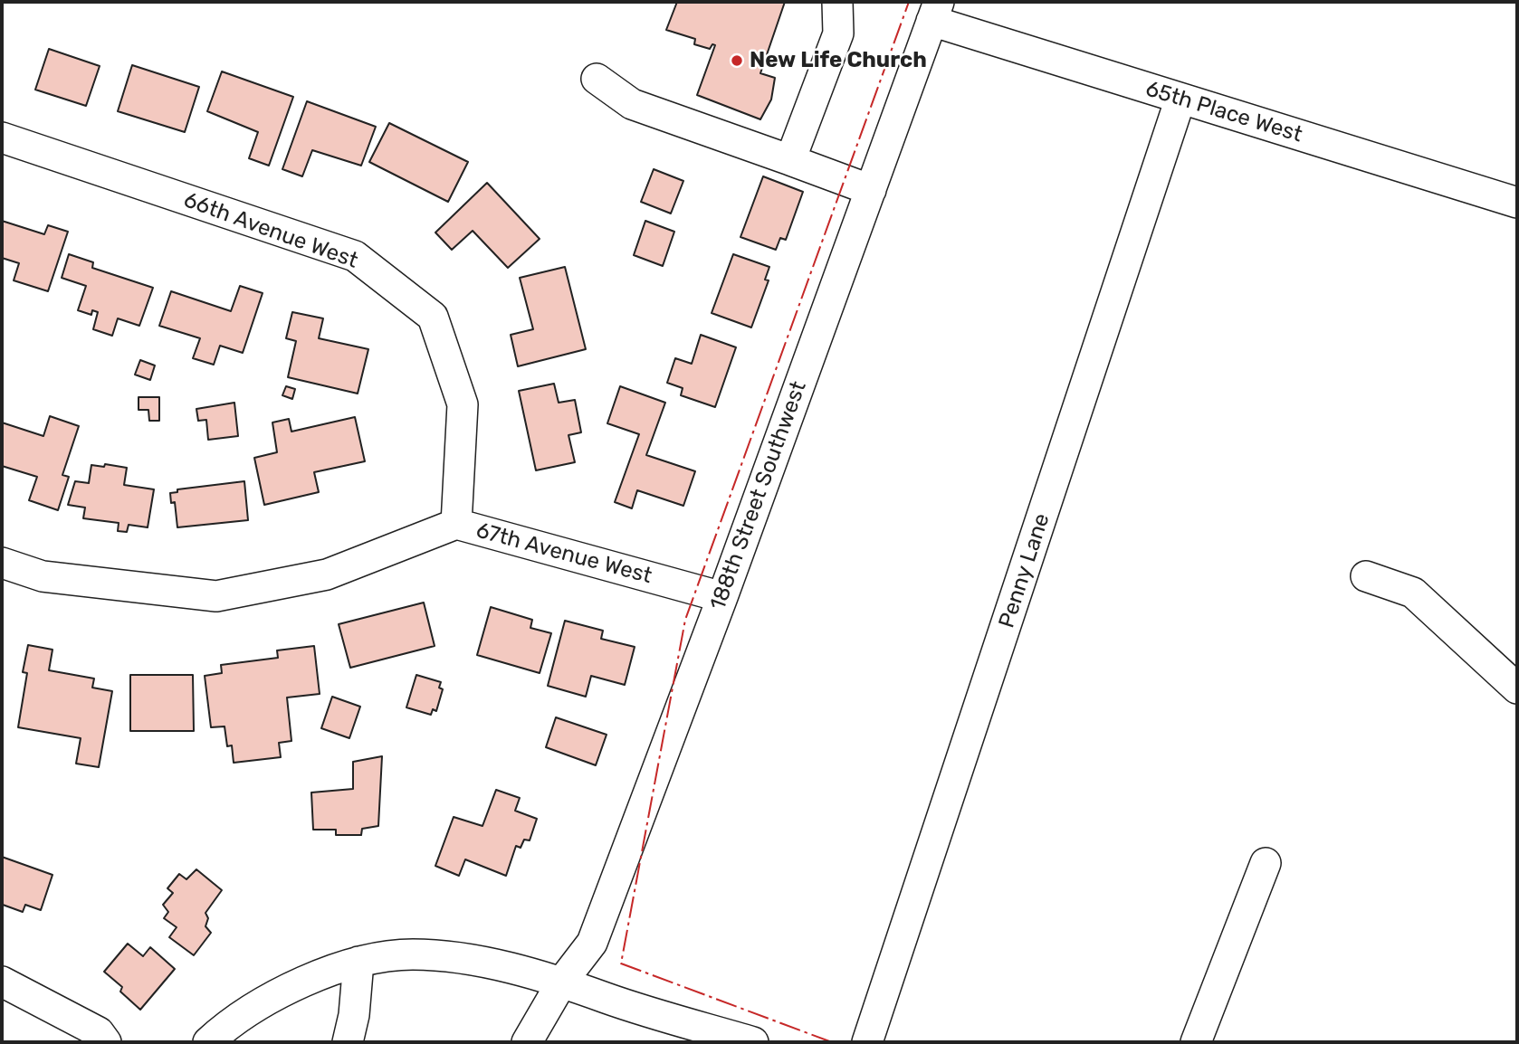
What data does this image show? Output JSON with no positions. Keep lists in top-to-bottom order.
{
  "streets": {
    "street": [
      "65th Place West",
      "66th Avenue West",
      "188th Street Southwest",
      "67th Avenue West",
      "Penny Lane"
    ]
  },
  "crossings": [
    ["65th Place West", "188th Street Southwest"],
    ["65th Place West", "Penny Lane"],
    ["66th Avenue West", "67th Avenue West"],
    ["188th Street Southwest", "67th Avenue West"]
  ],
  "places": ["New Life Church"]
}
